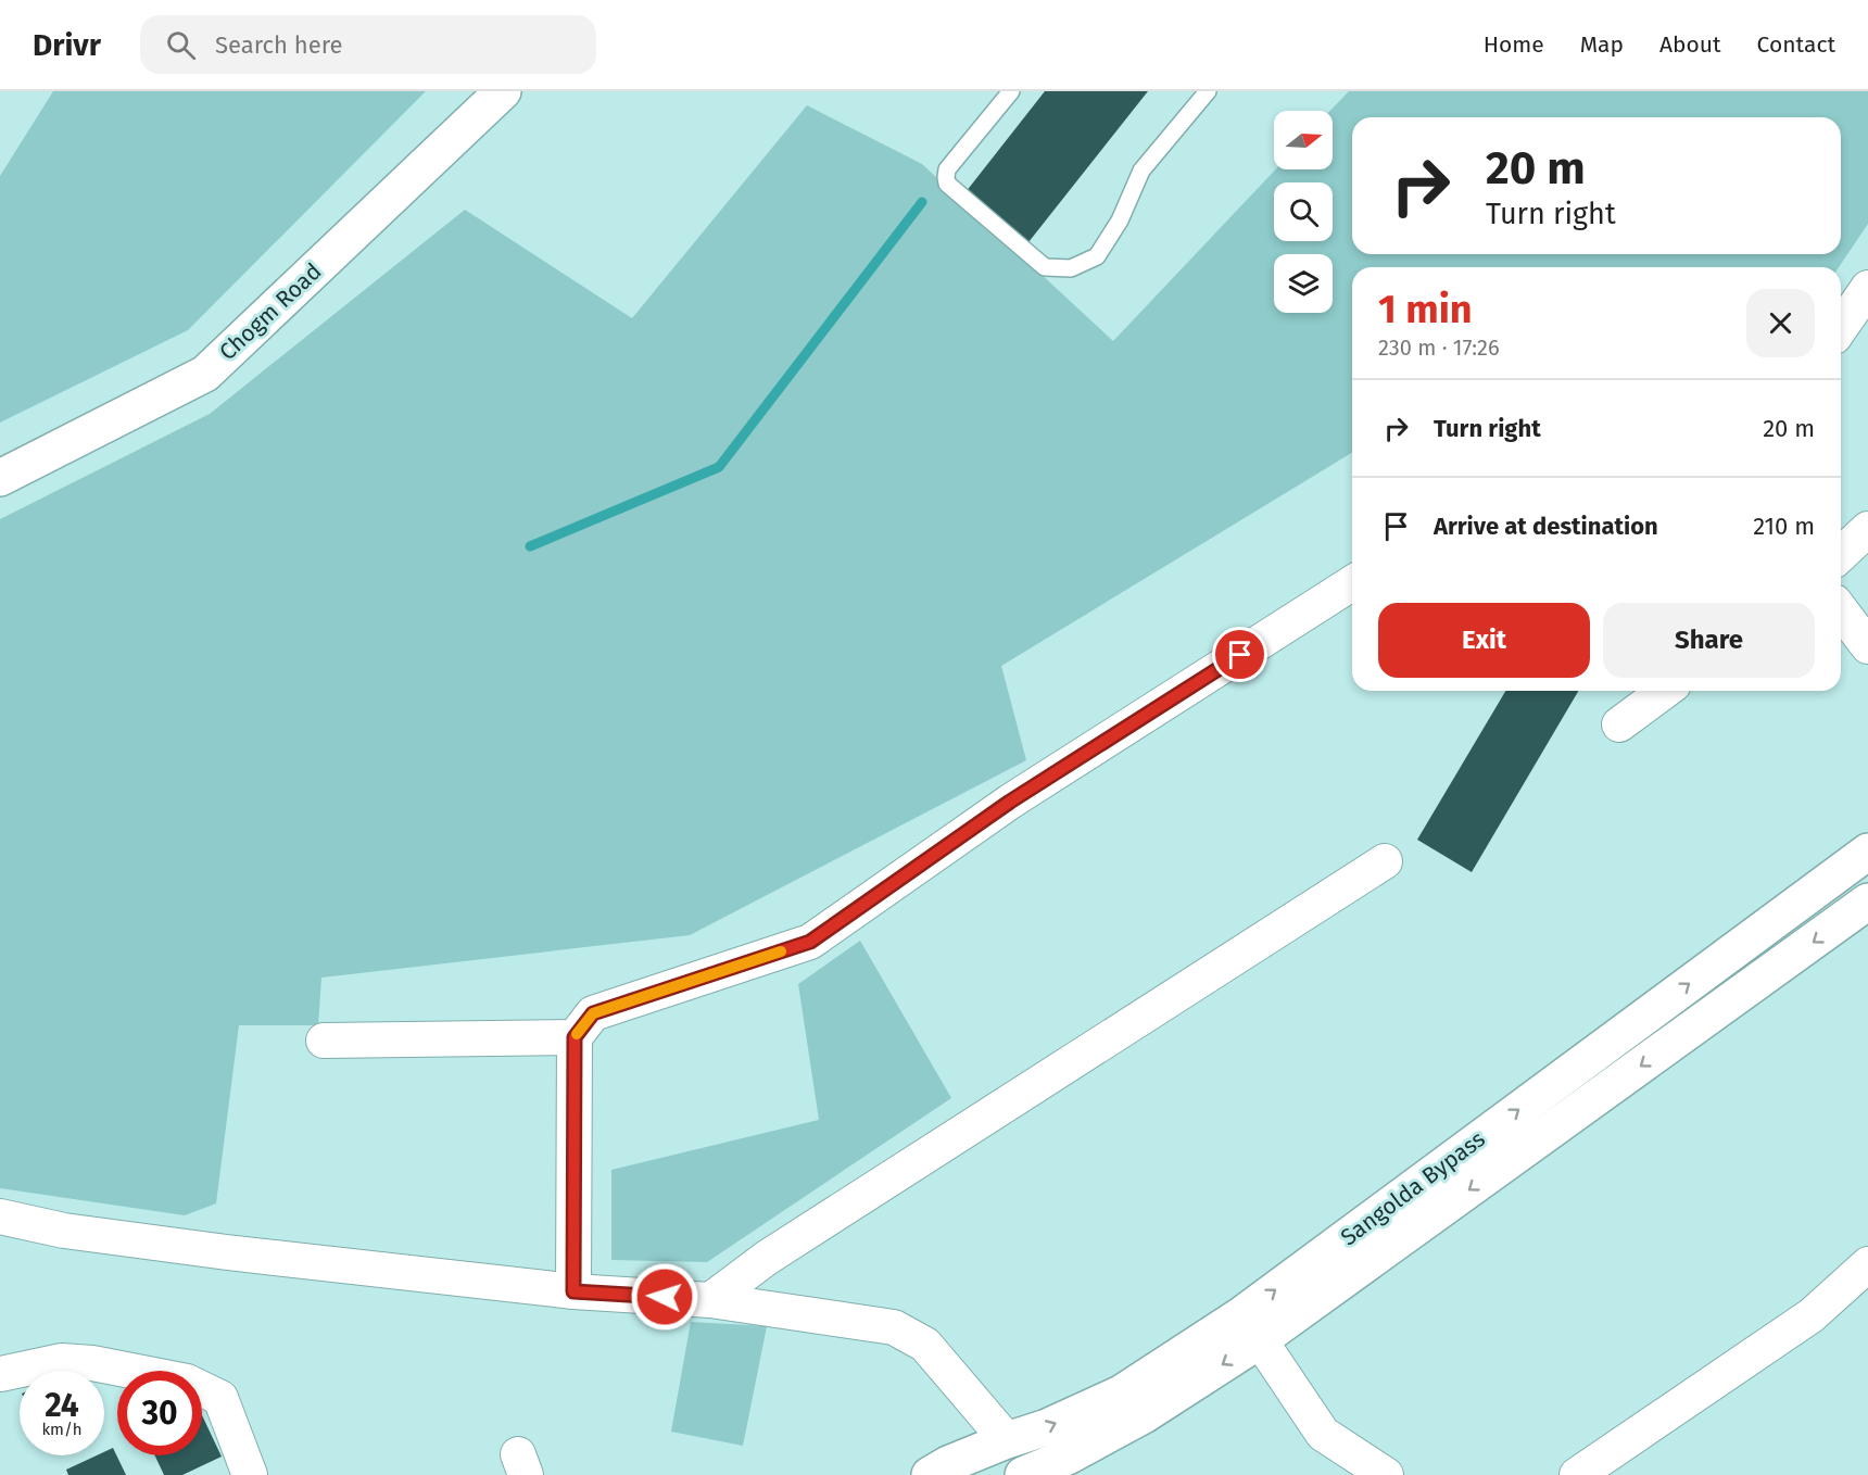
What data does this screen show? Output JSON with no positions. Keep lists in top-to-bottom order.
{
  "streets": {
    "main road": ["Chogm Road", "Sangolda Bypass"]
  },
  "north": "right",
  "page": {
    "header": "Drivr",
    "search": "Search here",
    "nav": [
      "Home",
      "Map",
      "About",
      "Contact"
    ],
    "turn": ["20 m", "Turn right"],
    "heading": ["1 min", "230 m · 17:26"],
    "list": [
      {
        "name": "Turn right",
        "value": "20 m"
      },
      {
        "name": "Arrive at destination",
        "value": "210 m"
      }
    ],
    "buttons": ["Exit", "Share"],
    "speed": "24 km/h",
    "limit": "30"
  }
}
